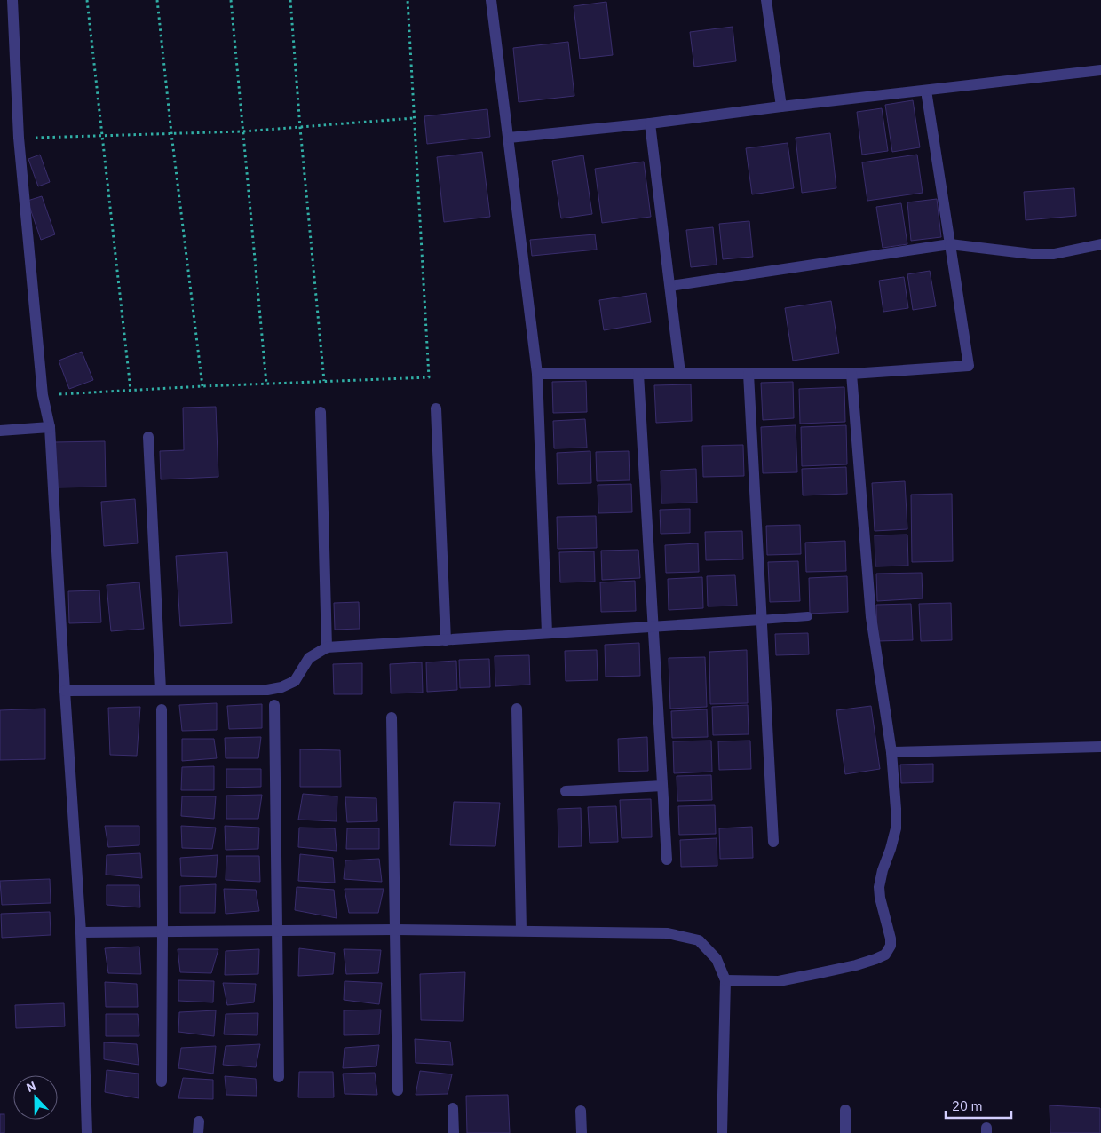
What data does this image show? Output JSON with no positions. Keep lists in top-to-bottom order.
{
  "scale_bar": "20 m",
  "north": "top"
}
